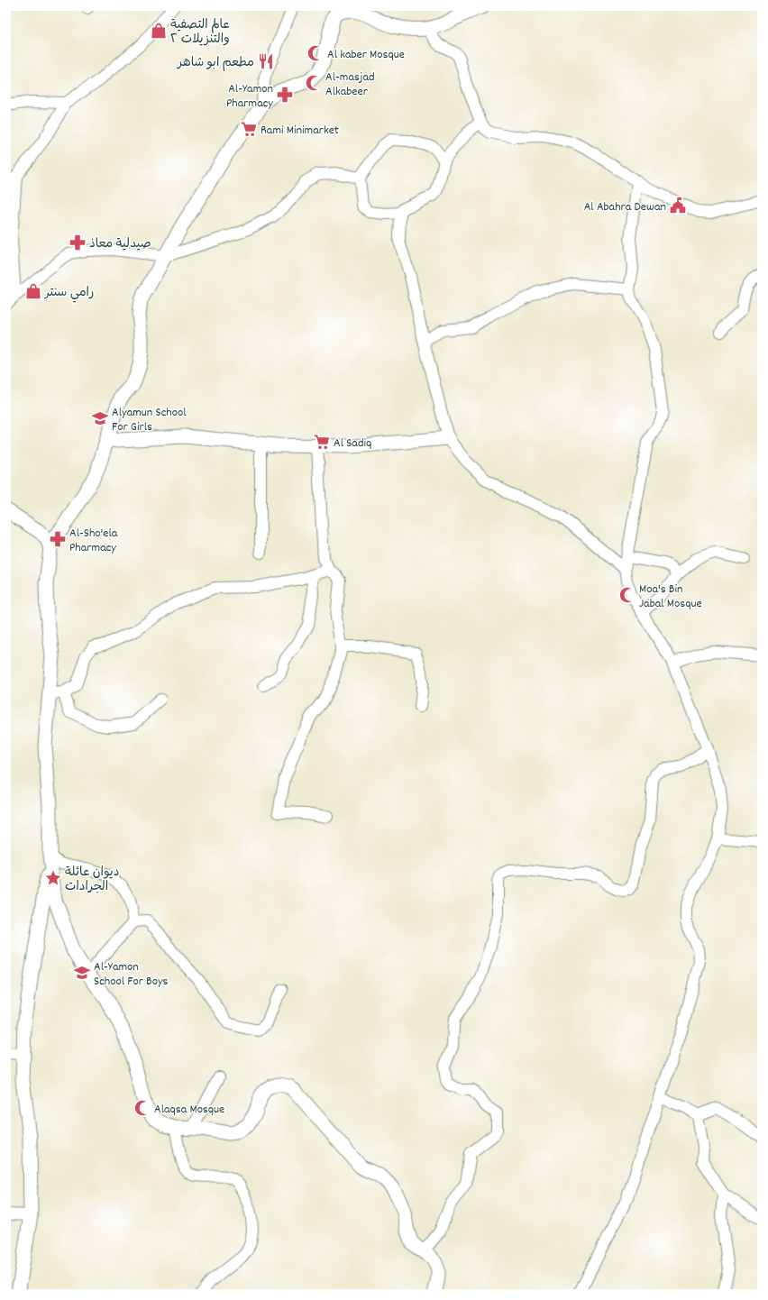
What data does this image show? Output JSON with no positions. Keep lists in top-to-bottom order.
{
  "places": {
    "shop": ["عالم التصفية والتنزيلات ٢", "رامي سنتر"],
    "mosque": [
      "Al kaber Mosque",
      "Al-masjad Alkabeer",
      "Moa's Bin Jabal Mosque",
      "Alaqsa Mosque"
    ],
    "restaurant": ["مطعم ابو شاهر"],
    "pharmacy": ["Al-Yamon Pharmacy", "صيدلية معاذ", "Al-Sho'ela Pharmacy"],
    "supermarket": ["Rami Minimarket", "Al Sadiq"],
    "public building": ["Al Abahra Dewan"],
    "school or university": ["Alyamun School For Girls", "Al-Yamon School For Boys"],
    "place": ["ديوان عائلة الجرادات"]
  }
}
